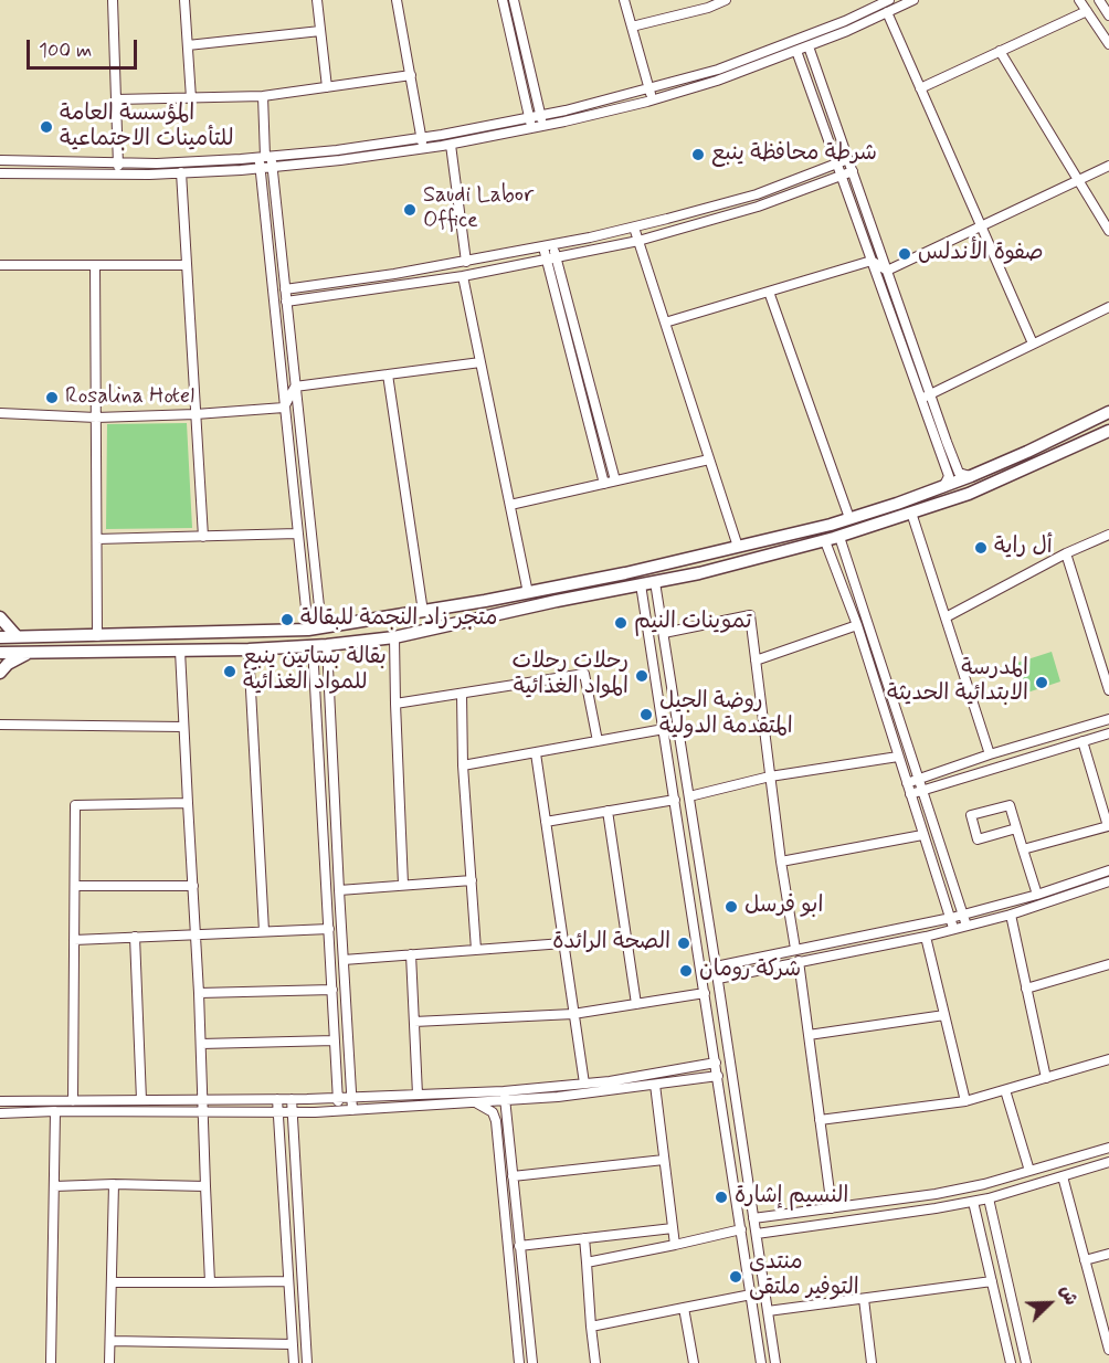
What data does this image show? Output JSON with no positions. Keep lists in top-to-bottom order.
{
  "places": [
    "المؤسسة العامة للتأمينات الاجتماعية",
    "شرطة محافظة ينبع",
    "Saudi Labor Office",
    "صفوة الأندلس",
    "Rosalina Hotel",
    "أل راية",
    "متجر زاد النجمة للبقالة",
    "تموينات النيم",
    "بقالة بساتين ينبع للمواد الغذائية",
    "رحلات رحلات المواد الغذائية",
    "المدرسة الابتدائية الحديثة",
    "روضة الجيل المتقدمة الدولية",
    "ابو فرسل",
    "الصحة الرائدة",
    "شركة رومان",
    "النسيم إشارة",
    "منتدى التوفير ملتقى"
  ],
  "scale_bar": "100 m",
  "north": "top right"
}
